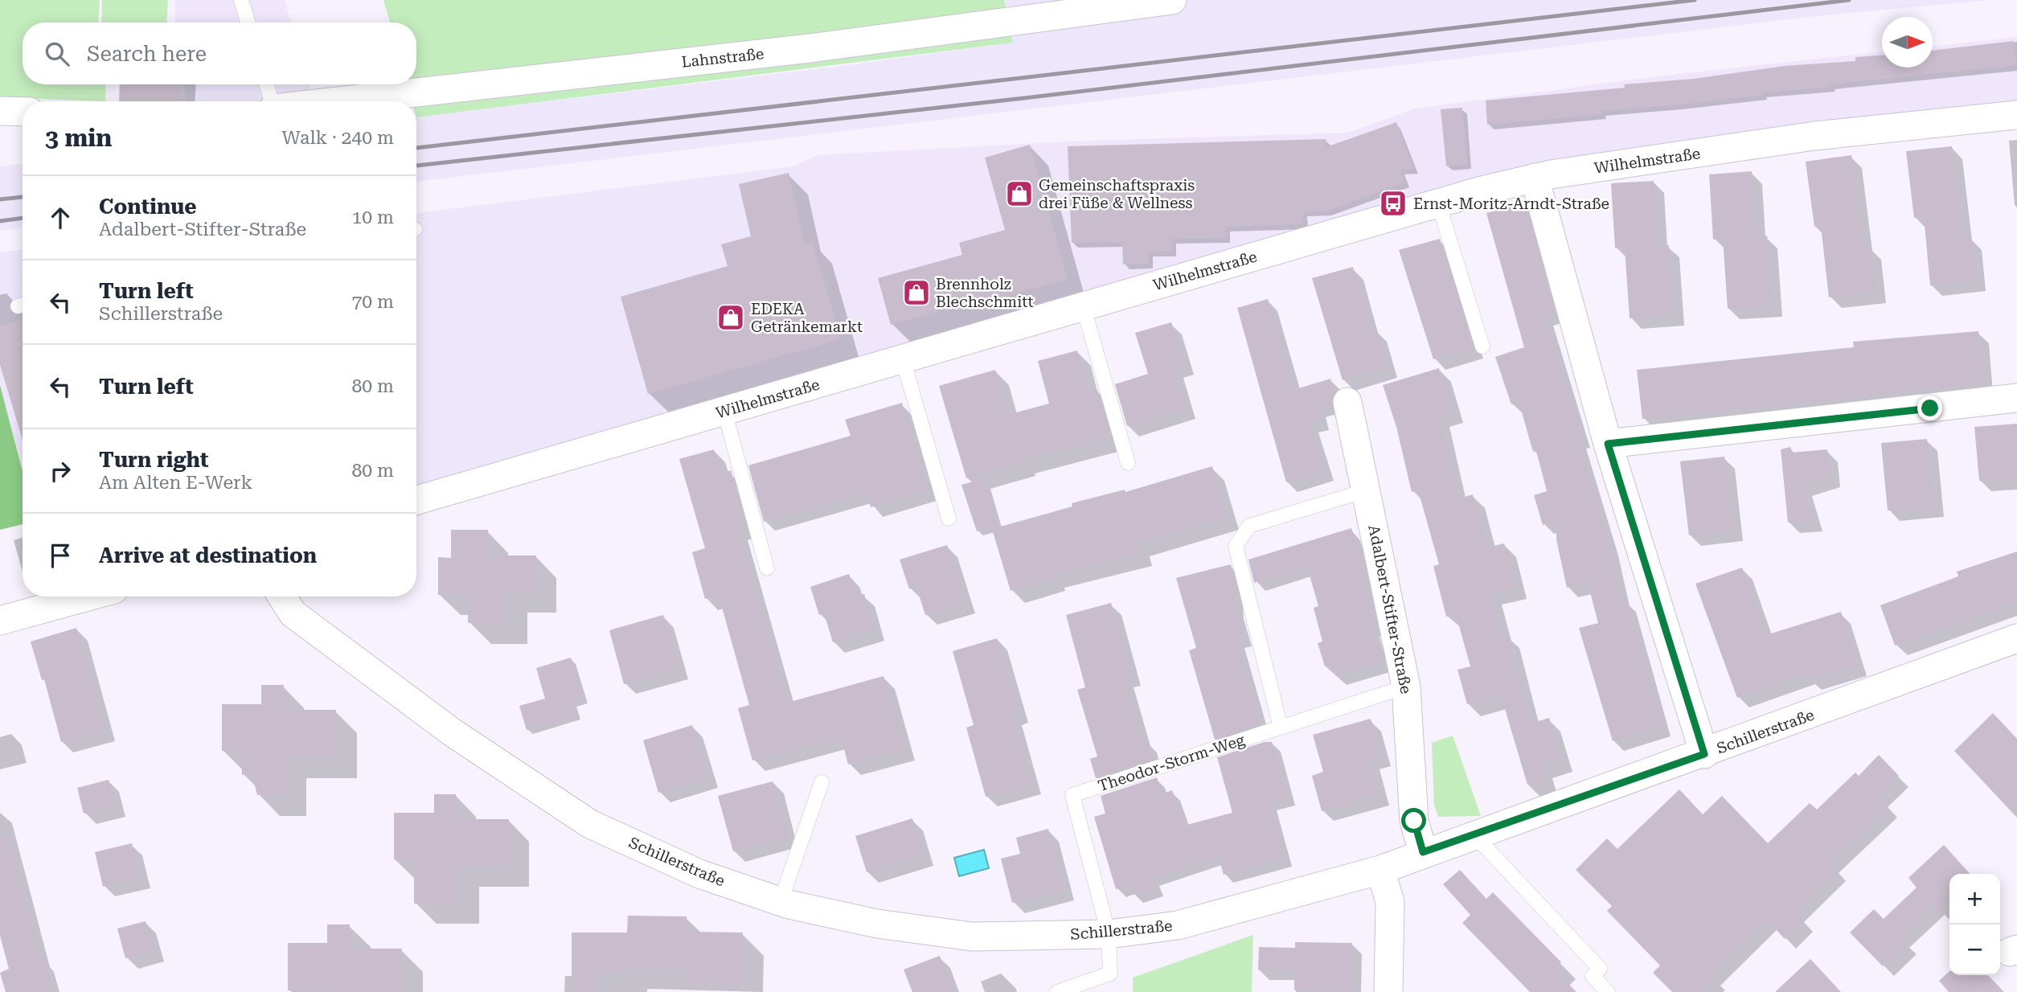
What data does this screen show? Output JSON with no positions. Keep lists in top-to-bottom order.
{
  "streets": {
    "street": [
      "Lahnstraße",
      "Wilhelmstraße",
      "Adalbert-Stifter-Straße",
      "Schillerstraße"
    ],
    "lane": ["Theodor-Storm-Weg"]
  },
  "crossings": [
    ["Adalbert-Stifter-Straße", "Schillerstraße"],
    ["Adalbert-Stifter-Straße", "Theodor-Storm-Weg"],
    ["Schillerstraße", "Theodor-Storm-Weg"]
  ],
  "places": {
    "shop": ["Gemeinschaftspraxis drei Füße & Wellness", "Brennholz Blechschmitt", "EDEKA Getränkemarkt"],
    "bus stop": ["Ernst-Moritz-Arndt-Straße"]
  },
  "north": "right",
  "page": {
    "search": "Search here",
    "heading": ["3 min", "Walk · 240 m"],
    "list": [
      ["Continue", "Adalbert-Stifter-Straße", "10 m"],
      ["Turn left", "Schillerstraße", "70 m"],
      ["Turn left", "80 m"],
      ["Turn right", "Am Alten E-Werk", "80 m"],
      "Arrive at destination"
    ],
    "map_buttons": ["+", "−"]
  }
}
